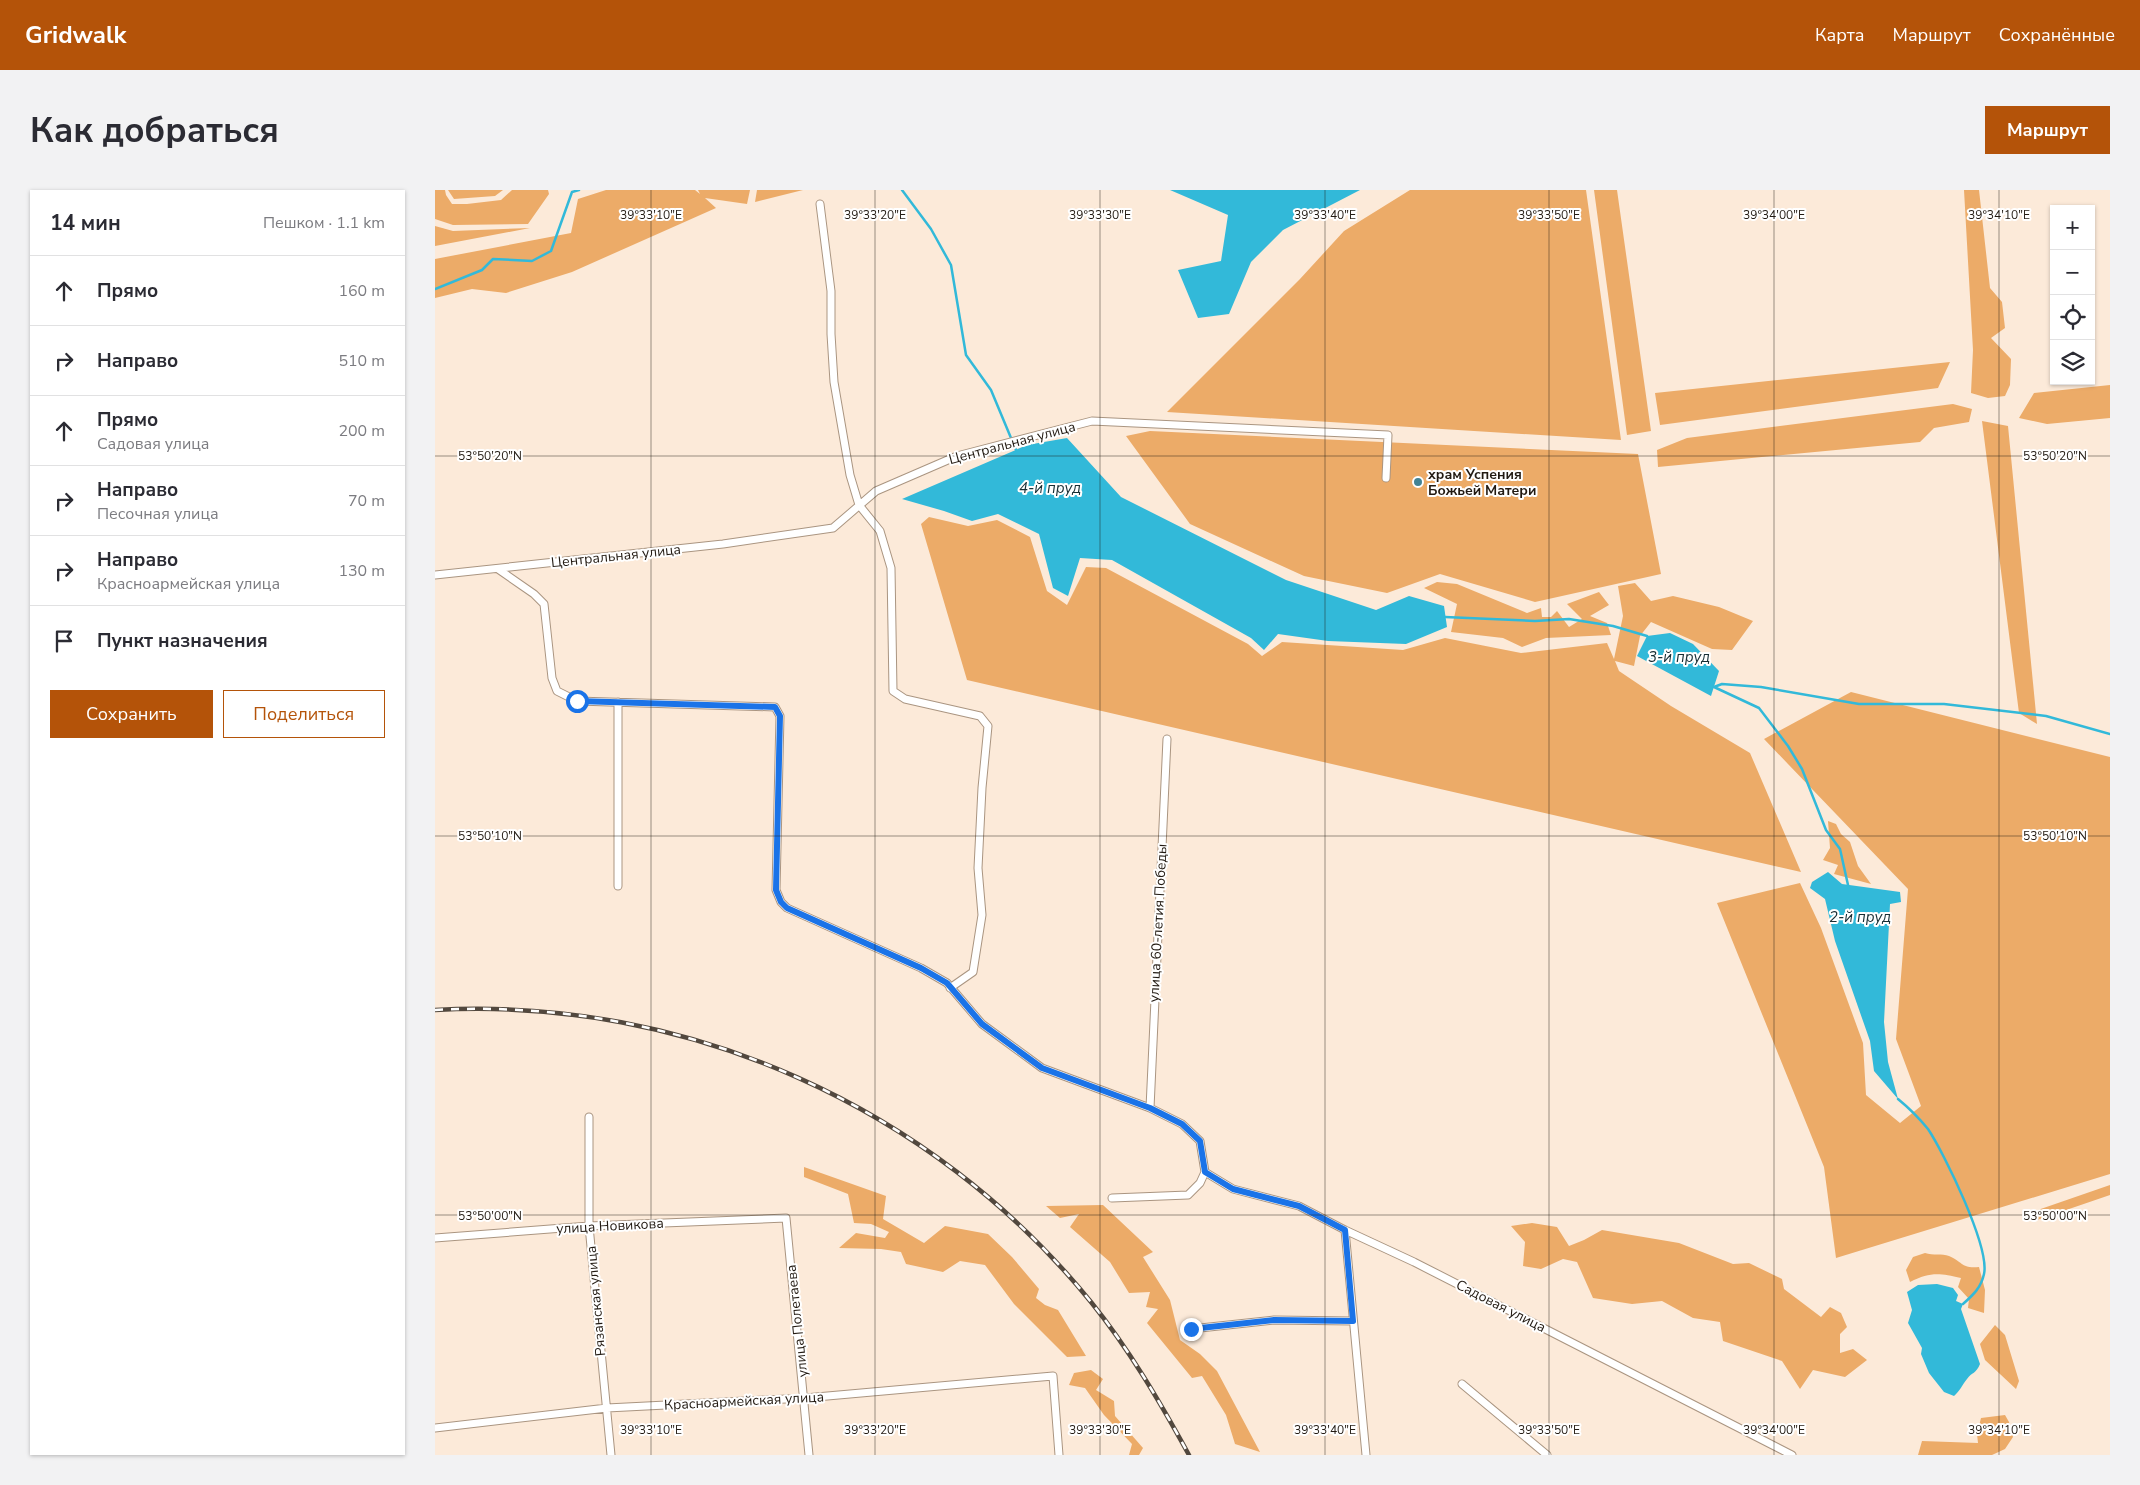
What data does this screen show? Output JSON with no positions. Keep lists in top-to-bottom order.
{
  "streets": {
    "street": [
      "Центральная улица",
      "улица 60-летия Победы",
      "улица Новикова",
      "Рязанская улица",
      "Садовая улица",
      "улица Полетаева",
      "Красноармейская улица"
    ]
  },
  "crossings": [
    ["улица Новикова", "Рязанская улица"],
    ["улица Новикова", "улица Полетаева"],
    ["Рязанская улица", "Красноармейская улица"],
    ["улица Полетаева", "Красноармейская улица"]
  ],
  "water": ["4-й пруд", "3-й пруд", "2-й пруд"],
  "places": ["храм Успения Божьей Матери"],
  "page": {
    "header": "Gridwalk",
    "nav": ["Карта", "Маршрут", "Сохранённые"],
    "buttons": [
      "Маршрут",
      ["Сохранить", "Поделиться"]
    ],
    "title": "Как добраться",
    "heading": ["14 мин", "Пешком · 1.1 km"],
    "map_buttons": ["+", "−"],
    "list": [
      ["Прямо", "160 m"],
      ["Направо", "510 m"],
      ["Прямо", "Садовая улица", "200 m"],
      ["Направо", "Песочная улица", "70 m"],
      ["Направо", "Красноармейская улица", "130 m"],
      "Пункт назначения"
    ]
  },
  "coordinates": [
    "39°33'10\"E",
    "39°33'20\"E",
    "39°33'30\"E",
    "39°33'40\"E",
    "39°33'50\"E",
    "39°34'00\"E",
    "39°34'10\"E",
    "53°50'20\"N",
    "53°50'10\"N",
    "53°50'00\"N"
  ]
}
